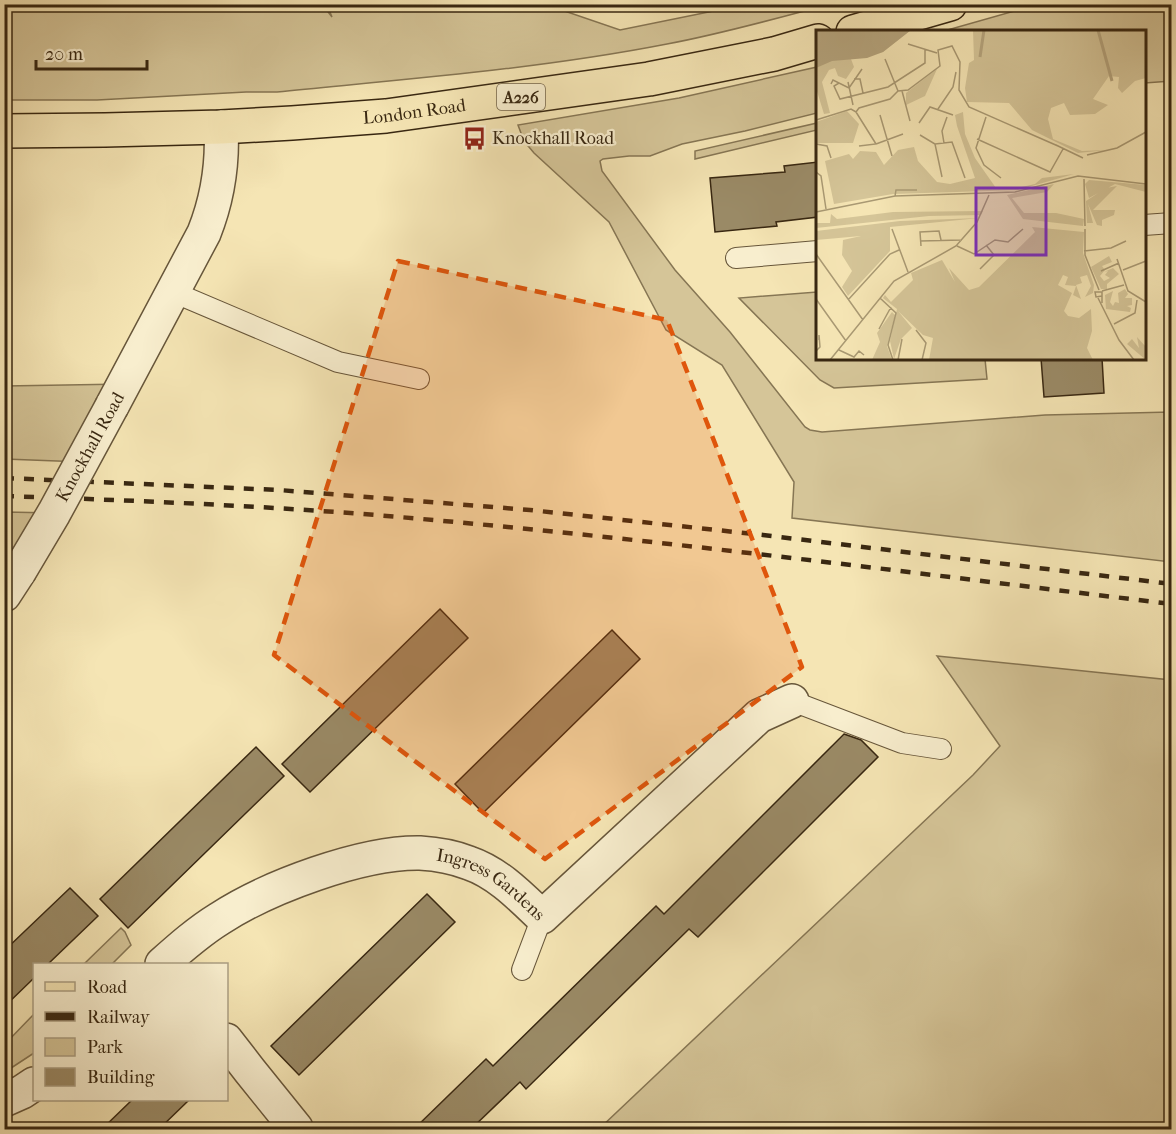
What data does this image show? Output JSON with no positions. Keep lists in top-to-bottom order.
{
  "streets": {
    "main road": ["A226", "London Road"],
    "street": ["Knockhall Road", "Ingress Gardens"]
  },
  "crossings": [
    ["London Road", "Knockhall Road"]
  ],
  "places": {
    "bus stop": ["Knockhall Road"]
  },
  "legend": [
    "Road",
    "Railway",
    "Park",
    "Building"
  ],
  "scale_bar": "20 m"
}
